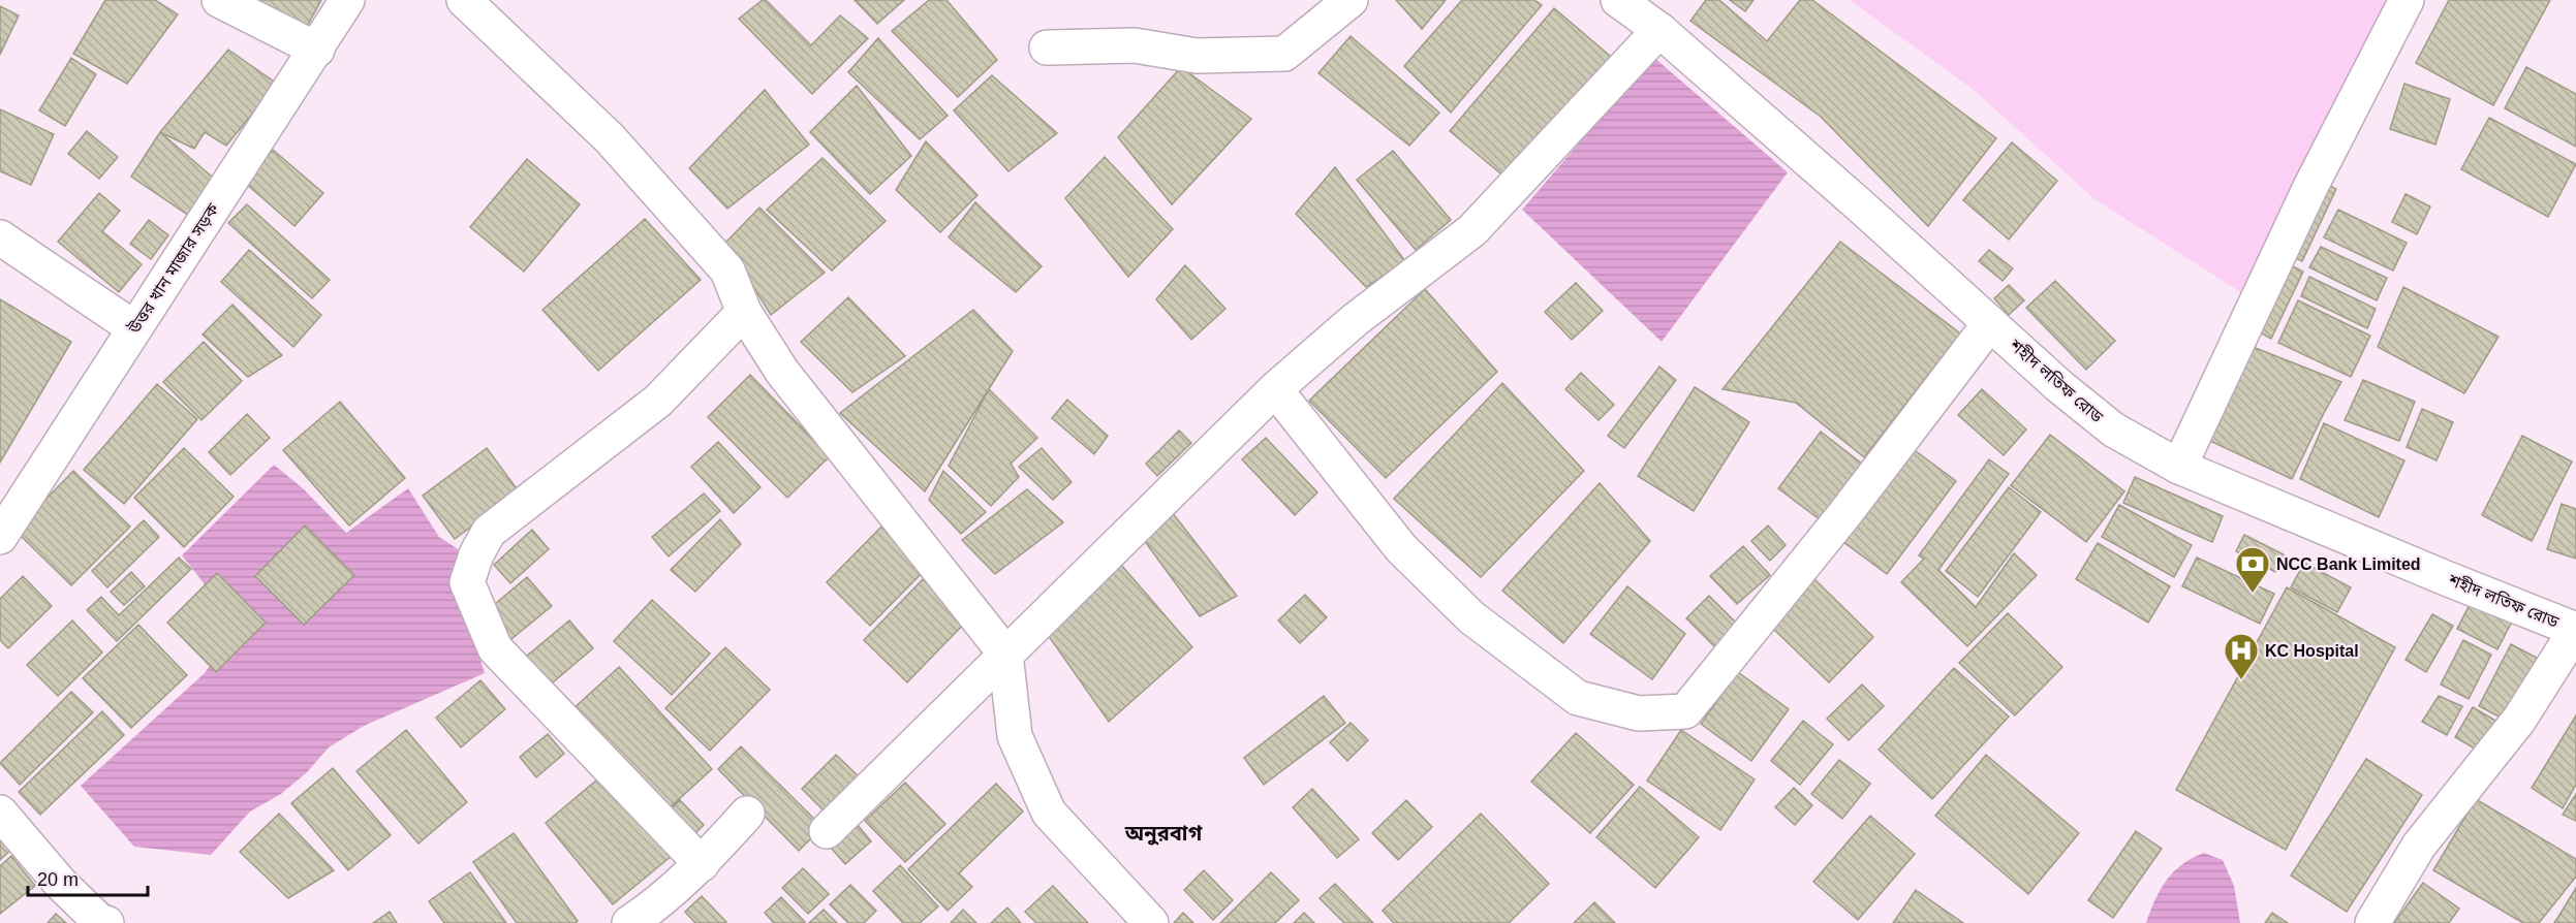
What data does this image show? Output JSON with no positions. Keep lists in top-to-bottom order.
{
  "streets": {
    "street": ["উত্তর খান মাজার সড়ক", "শহীদ লতিফ রোড"]
  },
  "districts": ["অনুরবাগ"],
  "places": {
    "bank": ["NCC Bank Limited"],
    "hospital": ["KC Hospital"]
  },
  "scale_bar": "20 m"
}
